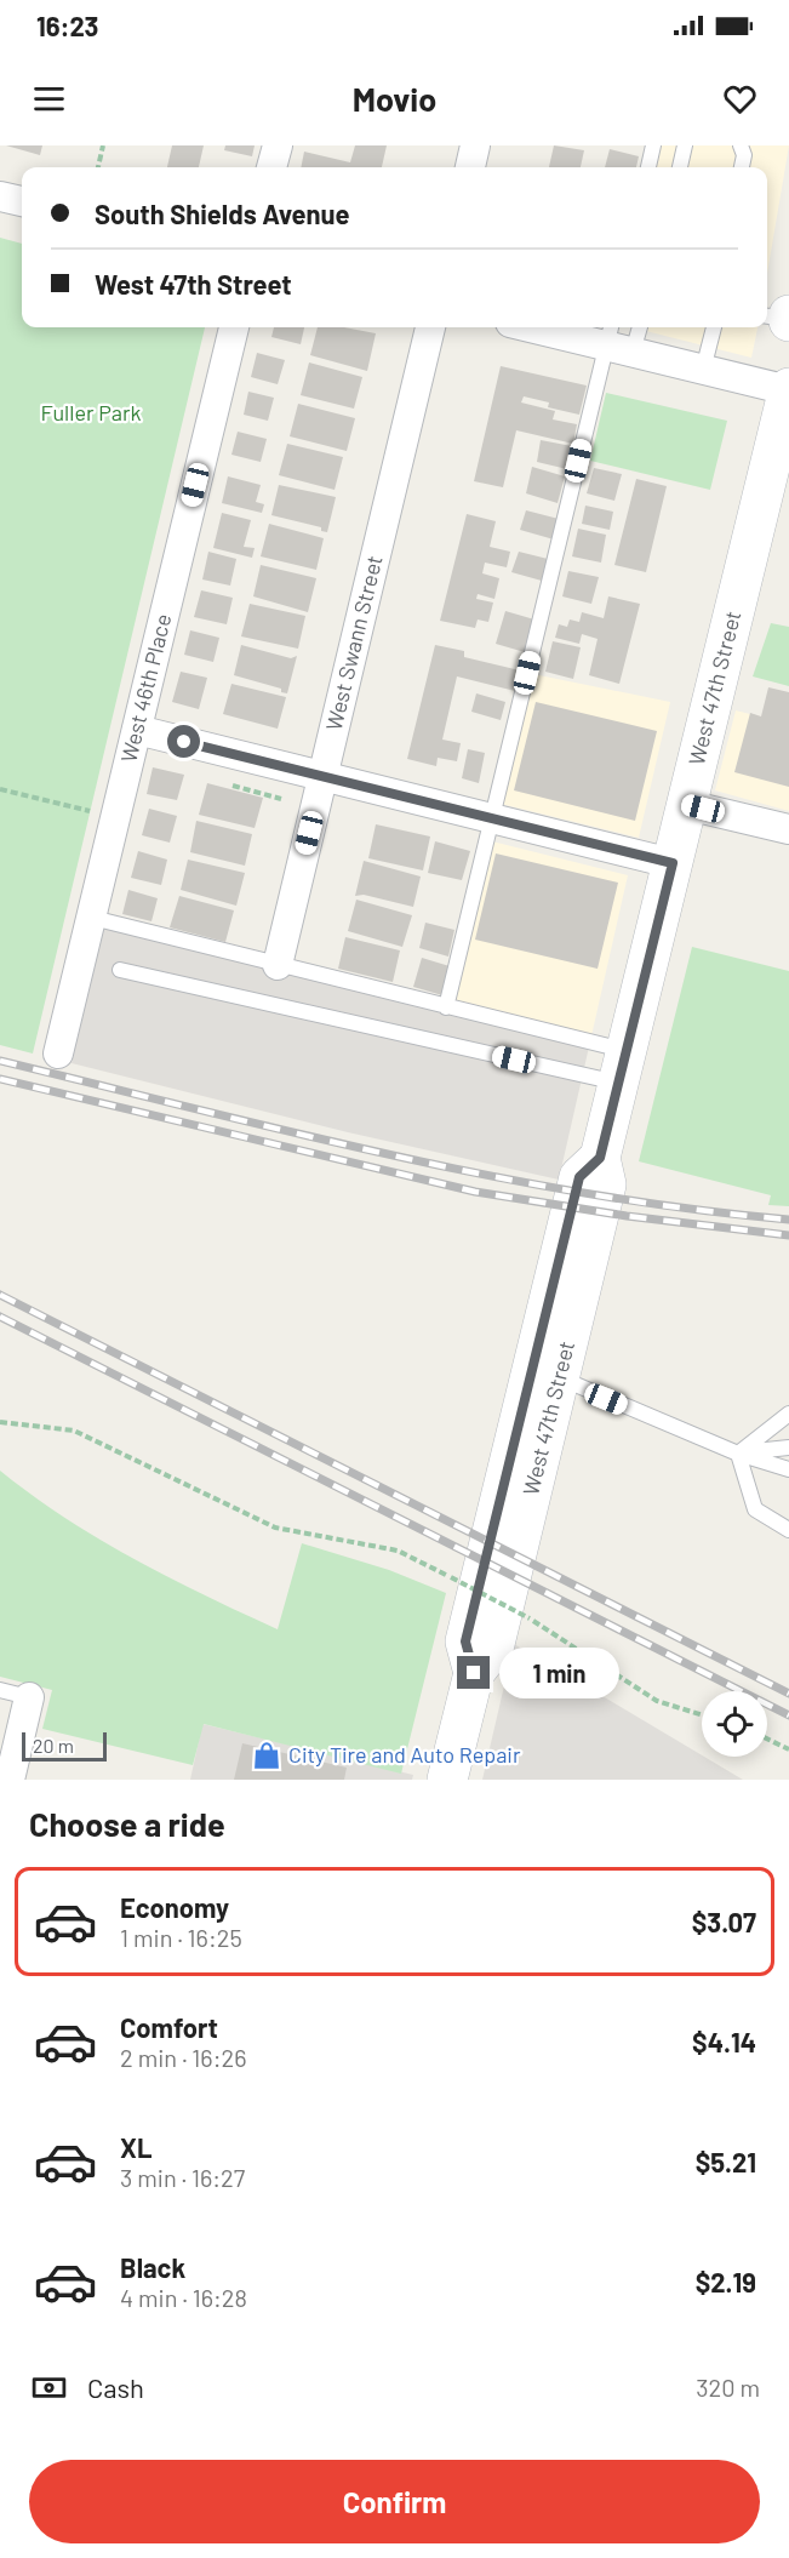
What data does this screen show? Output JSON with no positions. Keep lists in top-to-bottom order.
{
  "streets": {
    "main road": ["West 47th Street"],
    "street": ["West Swann Street", "West 46th Place"]
  },
  "parks": ["Fuller Park"],
  "places": {
    "shop": ["City Tire and Auto Repair"]
  },
  "scale_bar": "20 m",
  "page": {
    "status": "16:23",
    "header": "Movio",
    "banner": ["South Shields Avenue", "West 47th Street"],
    "bubble": "1 min",
    "scale": "20 m",
    "heading": "Choose a ride",
    "list": [
      {
        "name": "Economy",
        "note": "1 min · 16:25",
        "value": "$3.07"
      },
      {
        "name": "Comfort",
        "note": "2 min · 16:26",
        "value": "$4.14"
      },
      {
        "name": "XL",
        "note": "3 min · 16:27",
        "value": "$5.21"
      },
      {
        "name": "Black",
        "note": "4 min · 16:28",
        "value": "$2.19"
      }
    ],
    "pay": ["Cash", "320 m"],
    "buttons": "Confirm"
  }
}
